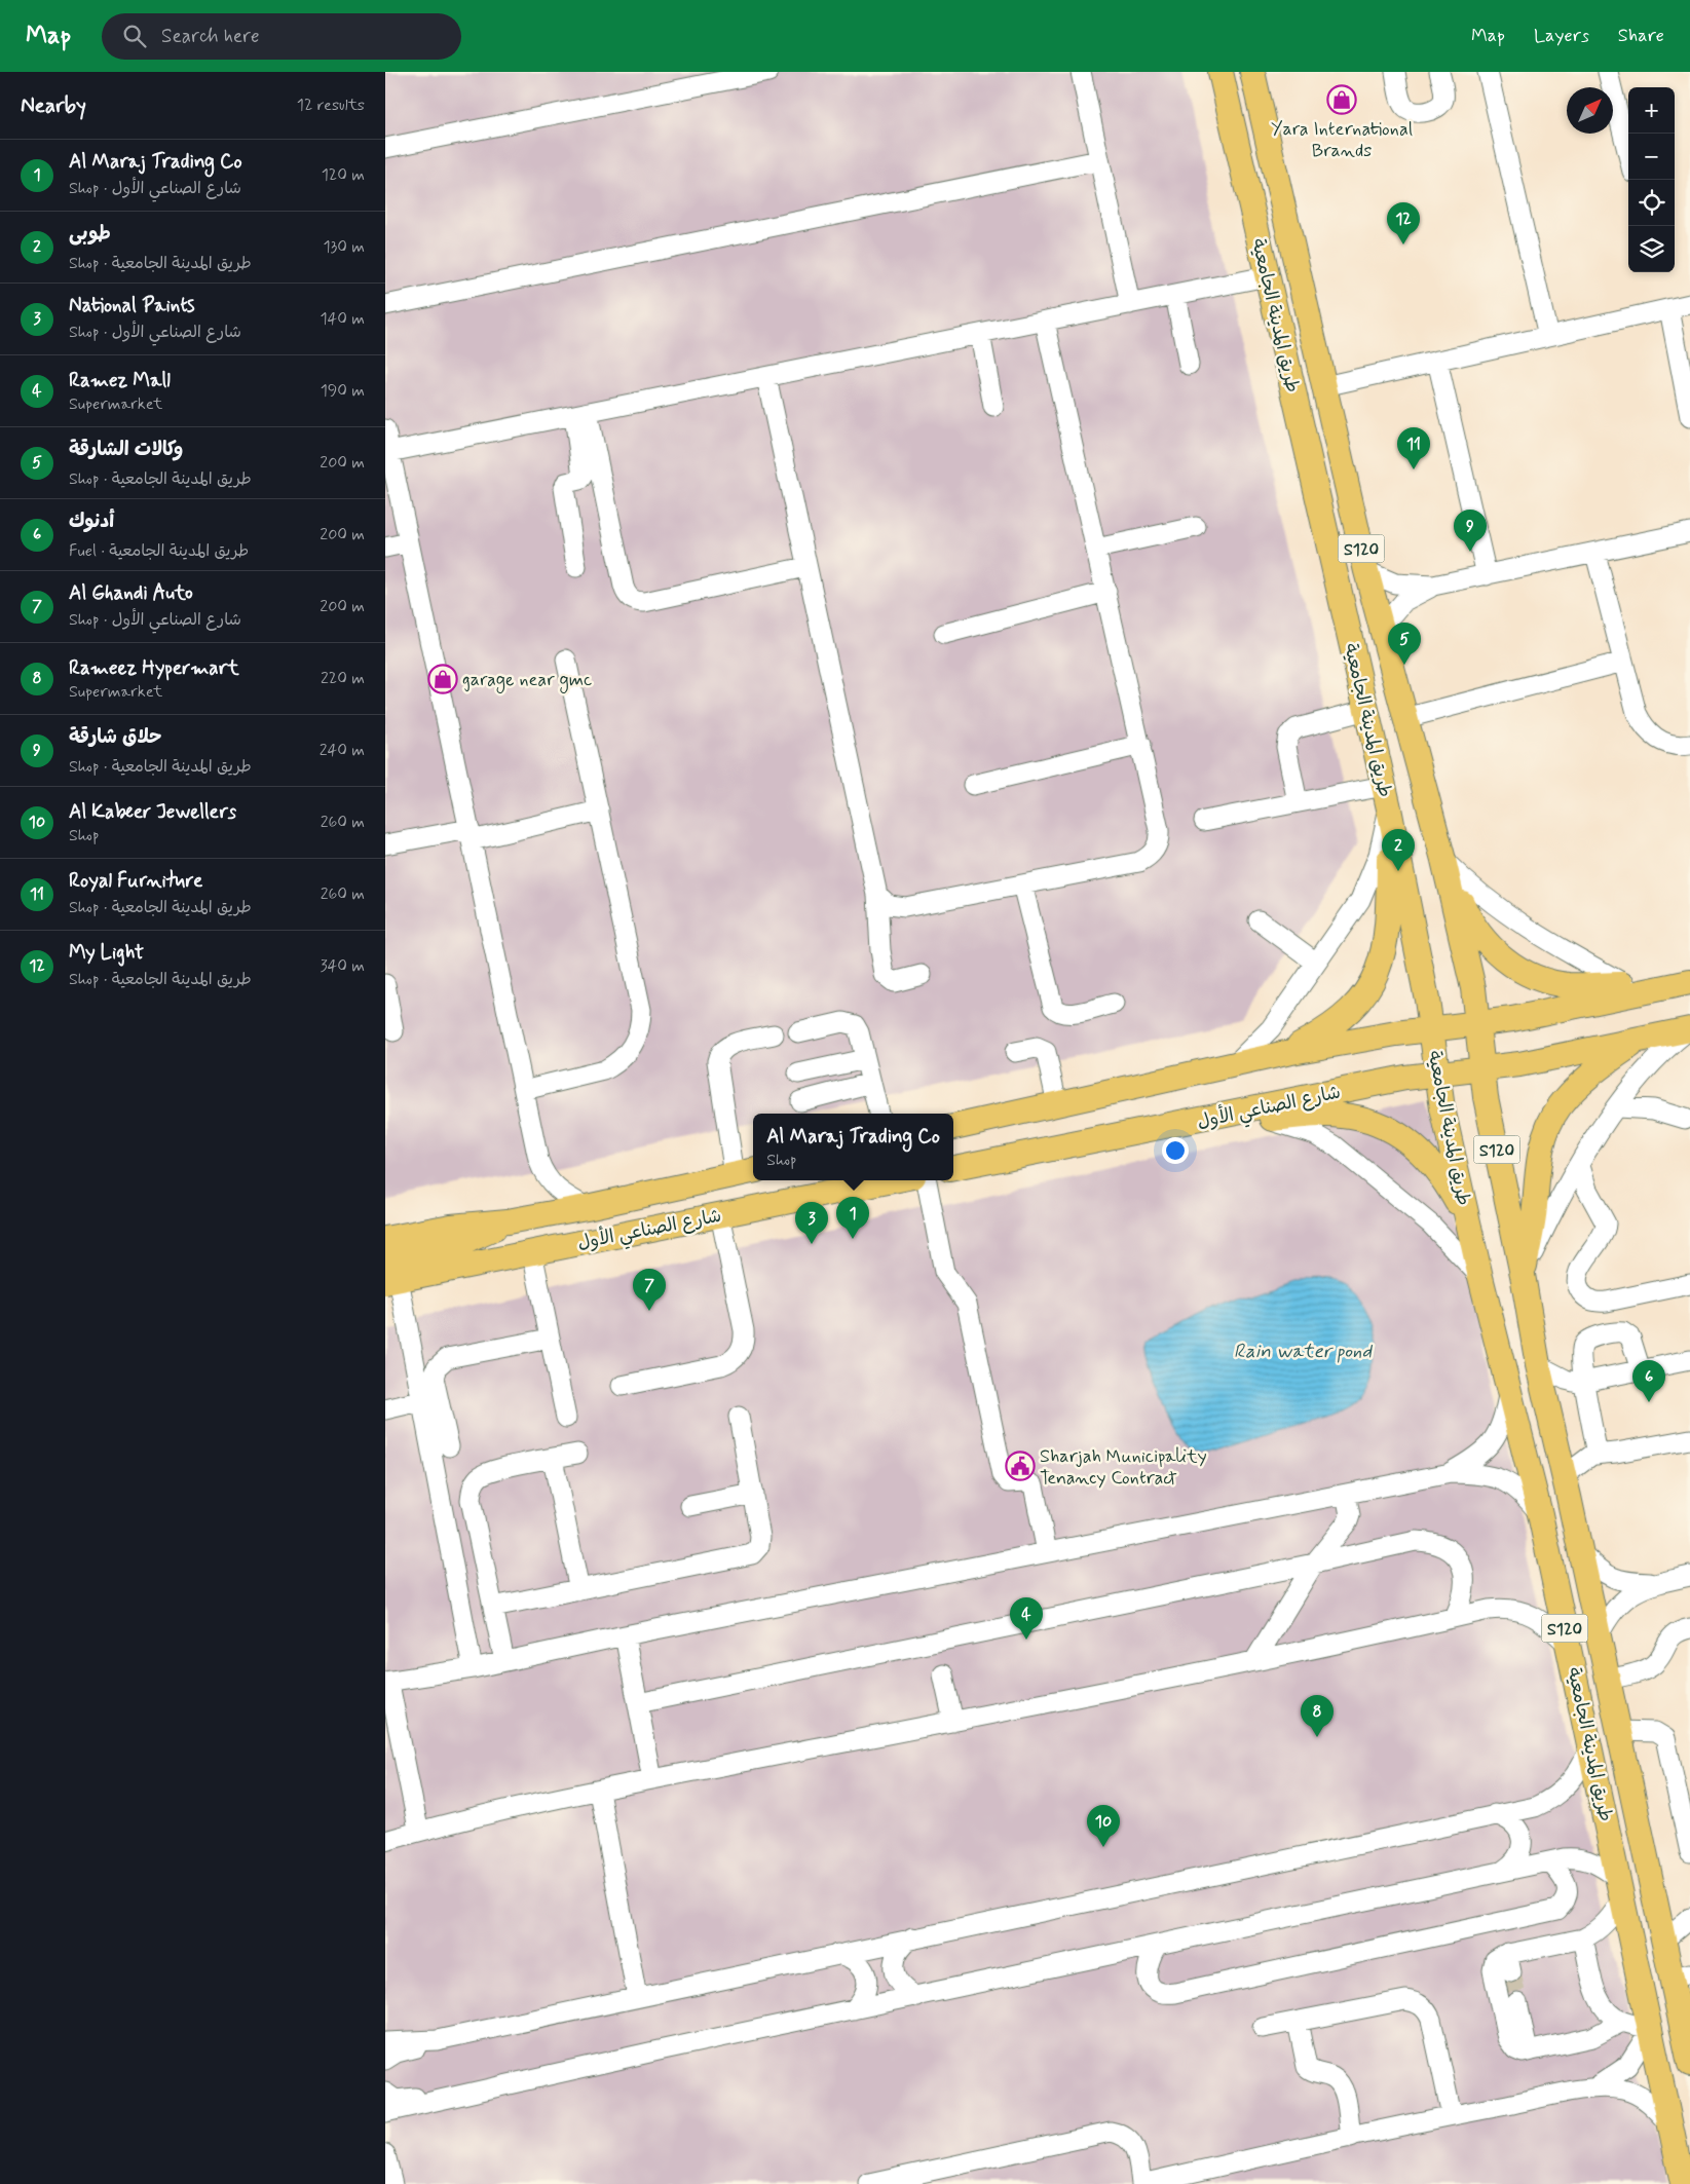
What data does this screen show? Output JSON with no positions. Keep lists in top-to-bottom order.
{
  "streets": {
    "main road": ["طريق المدينة الجامعية", "S120", "شارع الصناعي الأول"]
  },
  "crossings": [
    ["طريق المدينة الجامعية", "شارع الصناعي الأول"]
  ],
  "water": ["Rain water pond"],
  "places": {
    "shop": ["Yara International Brands", "garage near gmc"],
    "public building": ["Sharjah Municipality Tenancy Contract"]
  },
  "north": "top right",
  "page": {
    "header": "Map",
    "search": "Search here",
    "nav": ["Map", "Layers", "Share"],
    "heading": ["Nearby", "12 results"],
    "map_buttons": ["+", "−"],
    "list": [
      {
        "mark": "1",
        "name": "Al Maraj Trading Co",
        "note": "Shop · شارع الصناعي الأول",
        "value": "120 m"
      },
      {
        "mark": "2",
        "name": "طوبى",
        "note": "Shop · طريق المدينة الجامعية",
        "value": "130 m"
      },
      {
        "mark": "3",
        "name": "National Paints",
        "note": "Shop · شارع الصناعي الأول",
        "value": "140 m"
      },
      {
        "mark": "4",
        "name": "Ramez Mall",
        "note": "Supermarket",
        "value": "190 m"
      },
      {
        "mark": "5",
        "name": "وكالات الشارقة",
        "note": "Shop · طريق المدينة الجامعية",
        "value": "200 m"
      },
      {
        "mark": "6",
        "name": "أدنوك",
        "note": "Fuel · طريق المدينة الجامعية",
        "value": "200 m"
      },
      {
        "mark": "7",
        "name": "Al Ghandi Auto",
        "note": "Shop · شارع الصناعي الأول",
        "value": "200 m"
      },
      {
        "mark": "8",
        "name": "Rameez Hypermart",
        "note": "Supermarket",
        "value": "220 m"
      },
      {
        "mark": "9",
        "name": "حلاق شارقة",
        "note": "Shop · طريق المدينة الجامعية",
        "value": "240 m"
      },
      {
        "mark": "10",
        "name": "Al Kabeer Jewellers",
        "note": "Shop",
        "value": "260 m"
      },
      {
        "mark": "11",
        "name": "Royal Furniture",
        "note": "Shop · طريق المدينة الجامعية",
        "value": "260 m"
      },
      {
        "mark": "12",
        "name": "My Light",
        "note": "Shop · طريق المدينة الجامعية",
        "value": "340 m"
      }
    ],
    "pins": [
      "12",
      "11",
      "9",
      "5",
      "2",
      "1",
      "3",
      "7",
      "6",
      "4",
      "8",
      "10"
    ],
    "popup": ["Al Maraj Trading Co", "Shop"]
  }
}
